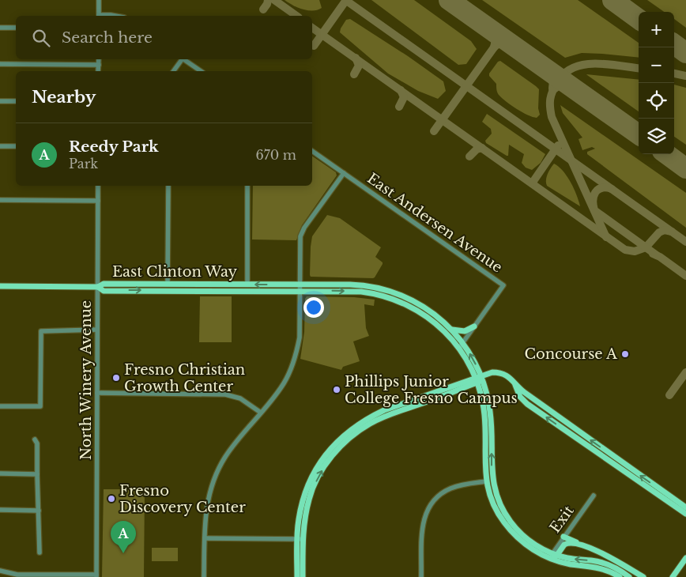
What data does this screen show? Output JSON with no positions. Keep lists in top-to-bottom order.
{
  "streets": {
    "main road": ["East Clinton Way"],
    "street": ["East Andersen Avenue", "North Winery Avenue", "Exit"]
  },
  "crossings": [
    ["East Andersen Avenue", "East Clinton Way"],
    ["East Clinton Way", "North Winery Avenue"],
    ["East Clinton Way", "Exit"]
  ],
  "places": [
    "Concourse A",
    "Fresno Christian Growth Center",
    "Phillips Junior College Fresno Campus",
    "Fresno Discovery Center"
  ],
  "page": {
    "map_buttons": ["+", "−"],
    "search": "Search here",
    "heading": "Nearby",
    "list": [
      {
        "mark": "A",
        "name": "Reedy Park",
        "note": "Park",
        "value": "670 m"
      }
    ],
    "pins": "A"
  }
}
